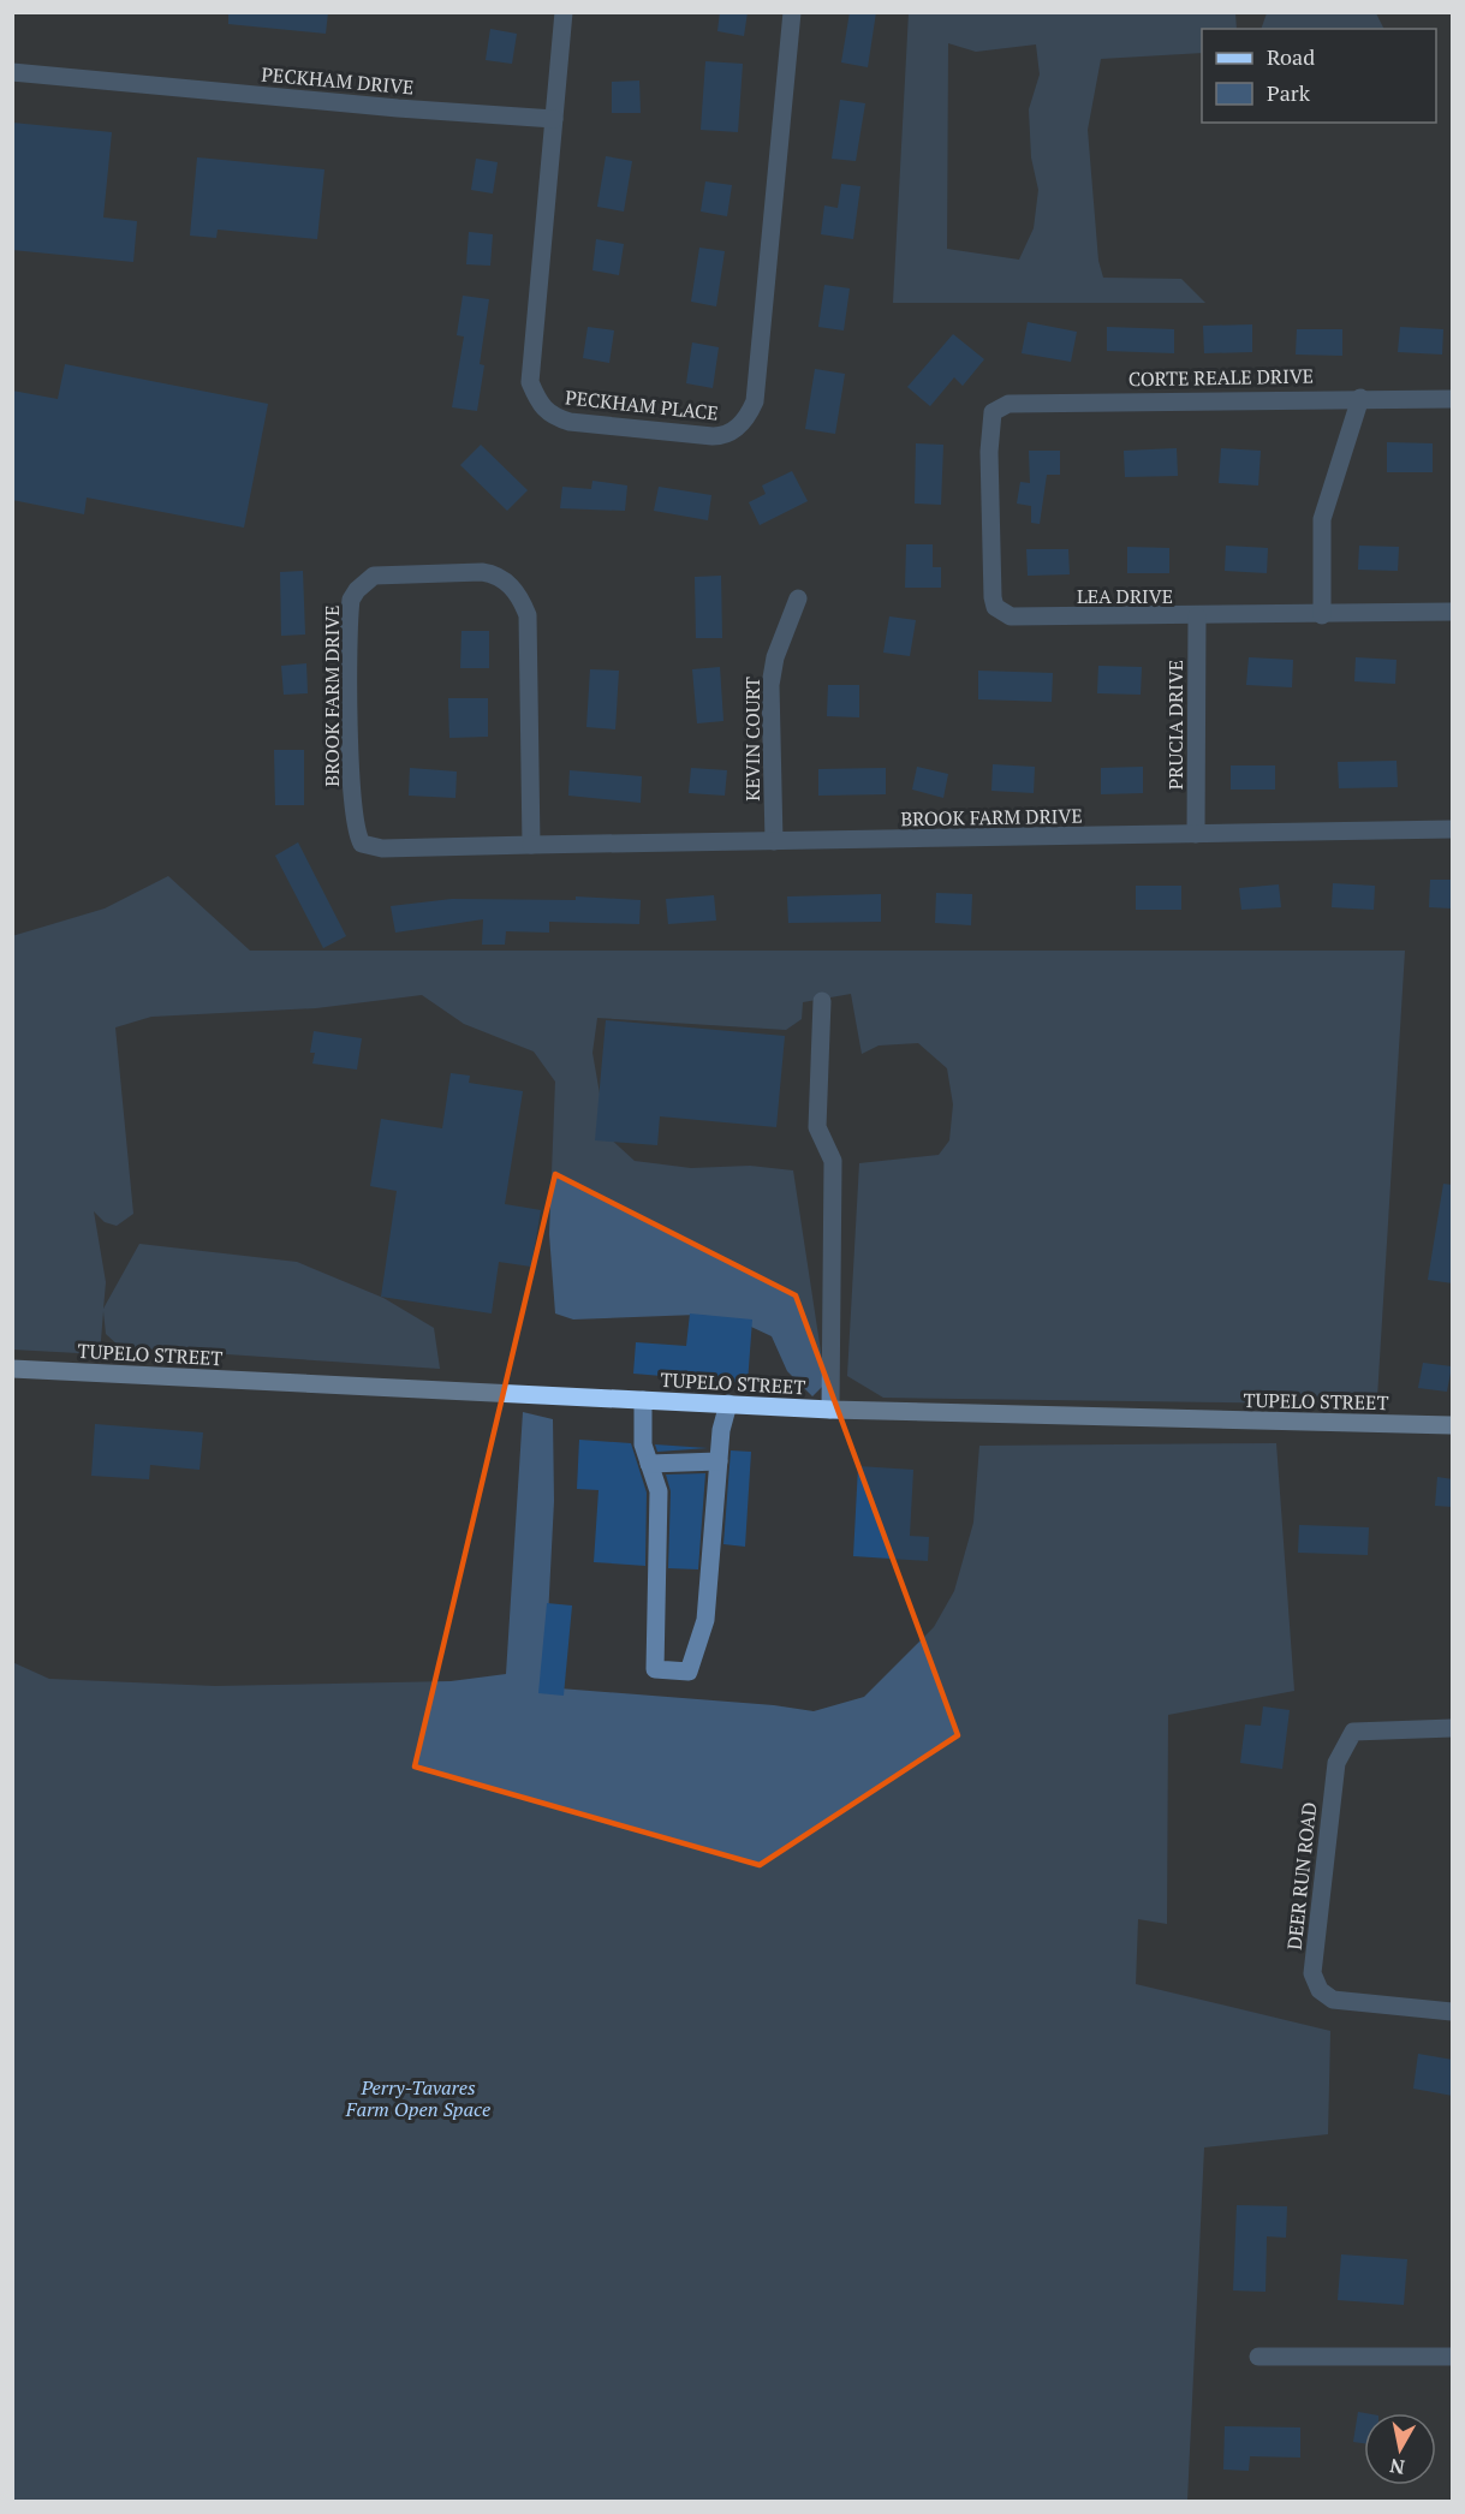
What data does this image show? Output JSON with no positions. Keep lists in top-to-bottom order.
{
  "streets": {
    "main road": ["TUPELO STREET"],
    "street": [
      "PECKHAM DRIVE",
      "CORTE REALE DRIVE",
      "PECKHAM PLACE",
      "LEA DRIVE",
      "BROOK FARM DRIVE",
      "PRUCIA DRIVE",
      "KEVIN COURT",
      "DEER RUN ROAD"
    ]
  },
  "crossings": [
    ["PECKHAM DRIVE", "PECKHAM PLACE"],
    ["CORTE REALE DRIVE", "LEA DRIVE"],
    ["LEA DRIVE", "PRUCIA DRIVE"],
    ["BROOK FARM DRIVE", "PRUCIA DRIVE"],
    ["BROOK FARM DRIVE", "KEVIN COURT"]
  ],
  "parks": ["Perry-Tavares Farm Open Space"],
  "legend": ["Road", "Park"],
  "north": "bottom"
}
